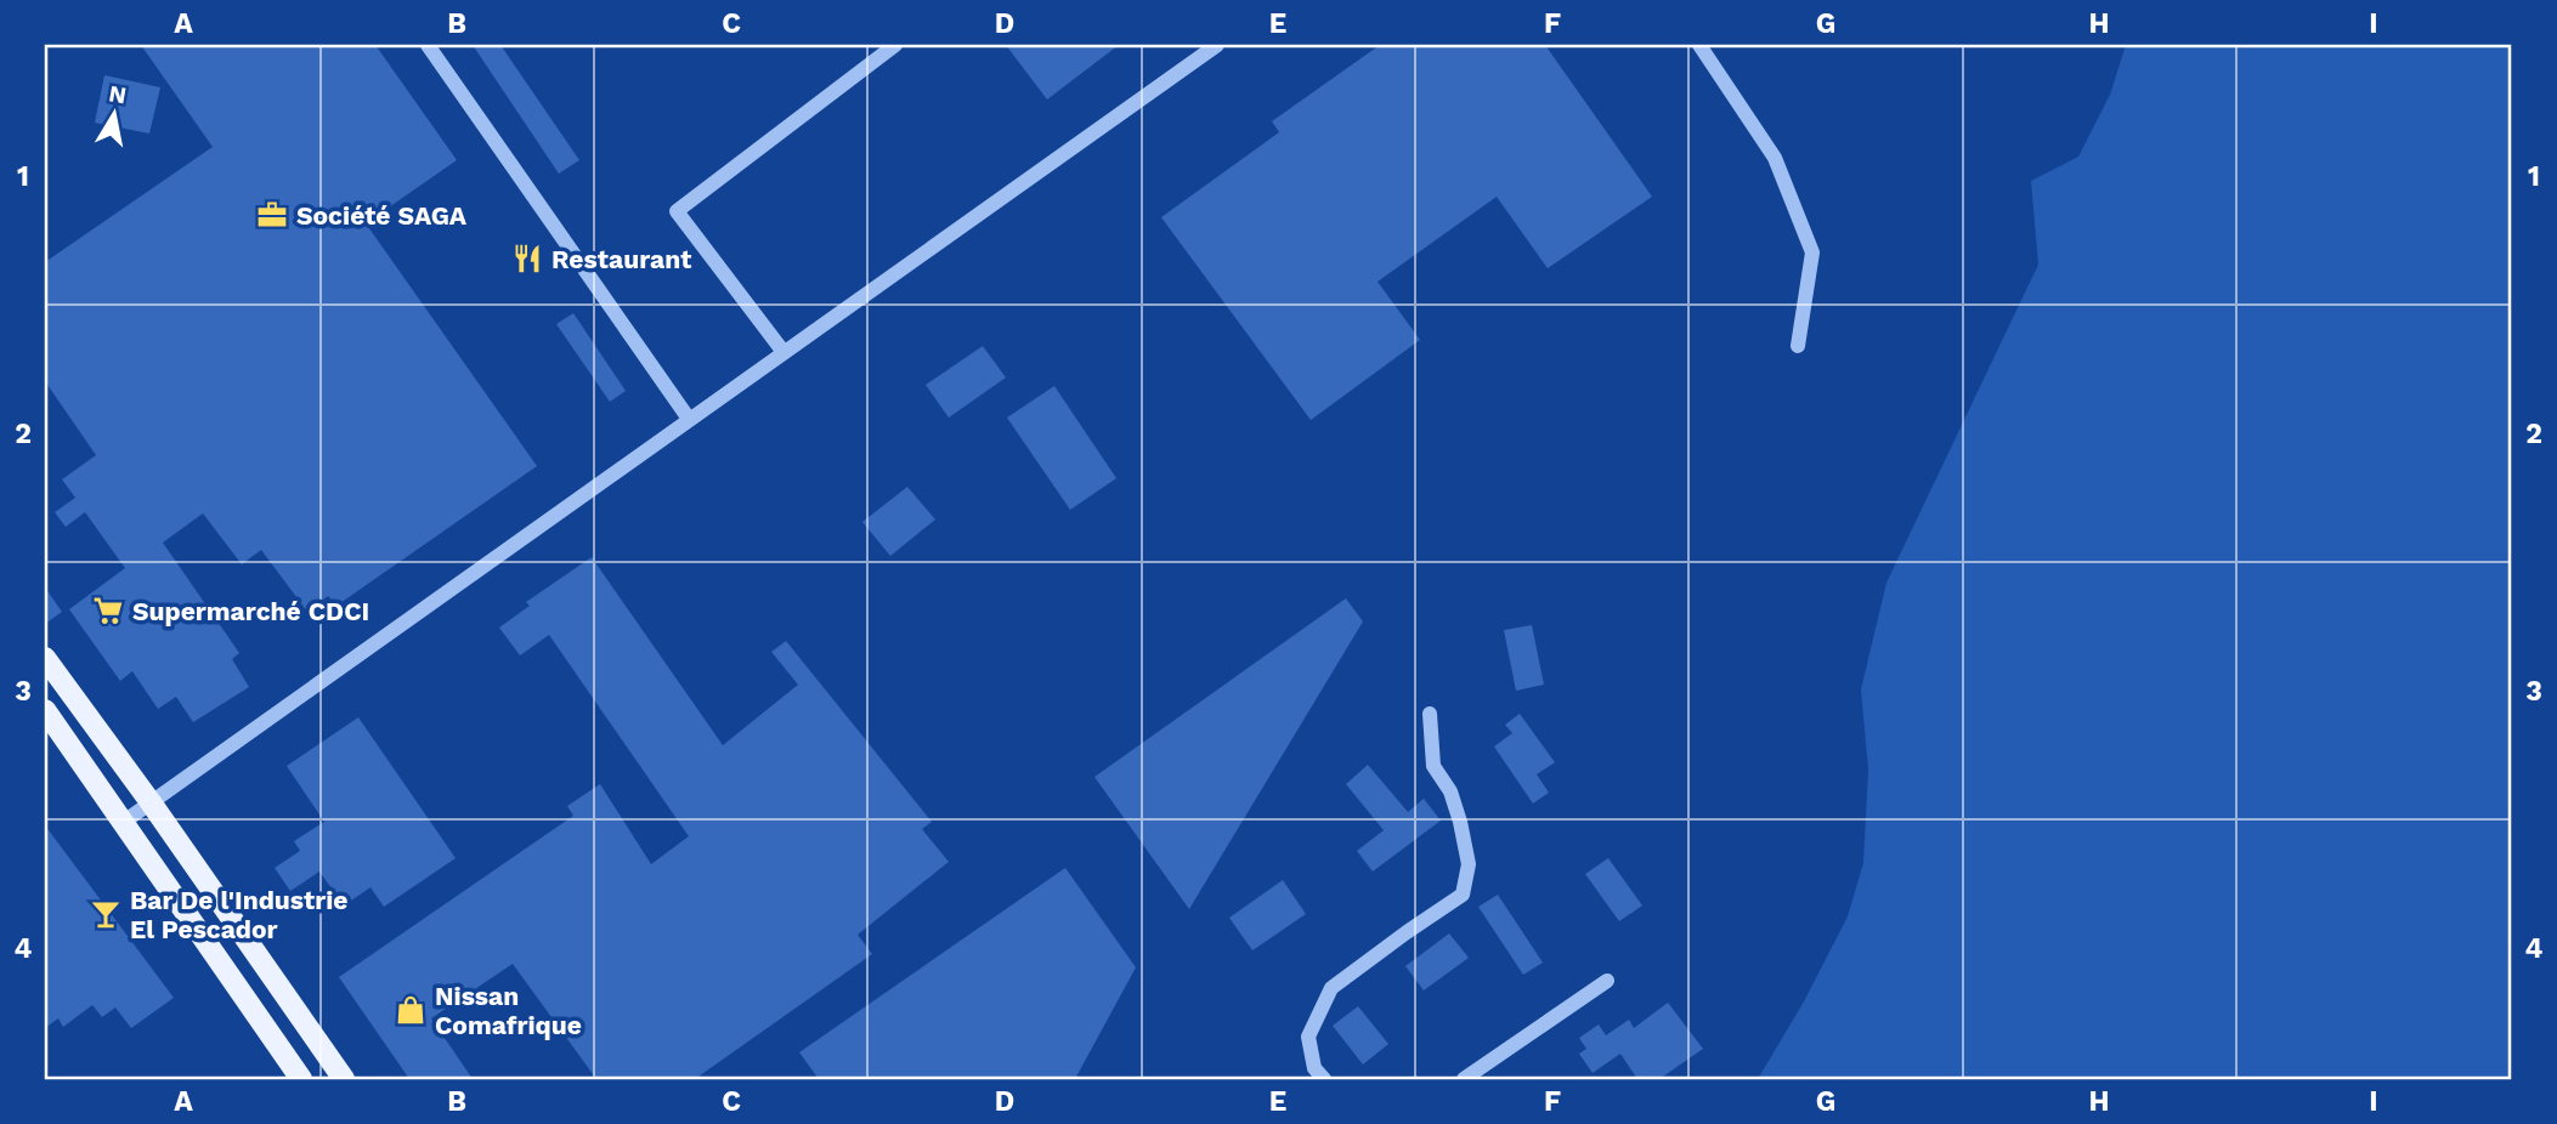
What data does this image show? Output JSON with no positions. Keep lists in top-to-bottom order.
{
  "places": {
    "office": ["Société SAGA"],
    "restaurant": ["Restaurant"],
    "supermarket": ["Supermarché CDCI"],
    "bar": ["Bar De l'Industrie El Pescador"],
    "shop": ["Nissan Comafrique"]
  },
  "north": "top",
  "grid": {
    "columns": [
      "A",
      "B",
      "C",
      "D",
      "E",
      "F",
      "G",
      "H",
      "I"
    ],
    "rows": [
      "1",
      "2",
      "3",
      "4"
    ]
  }
}
